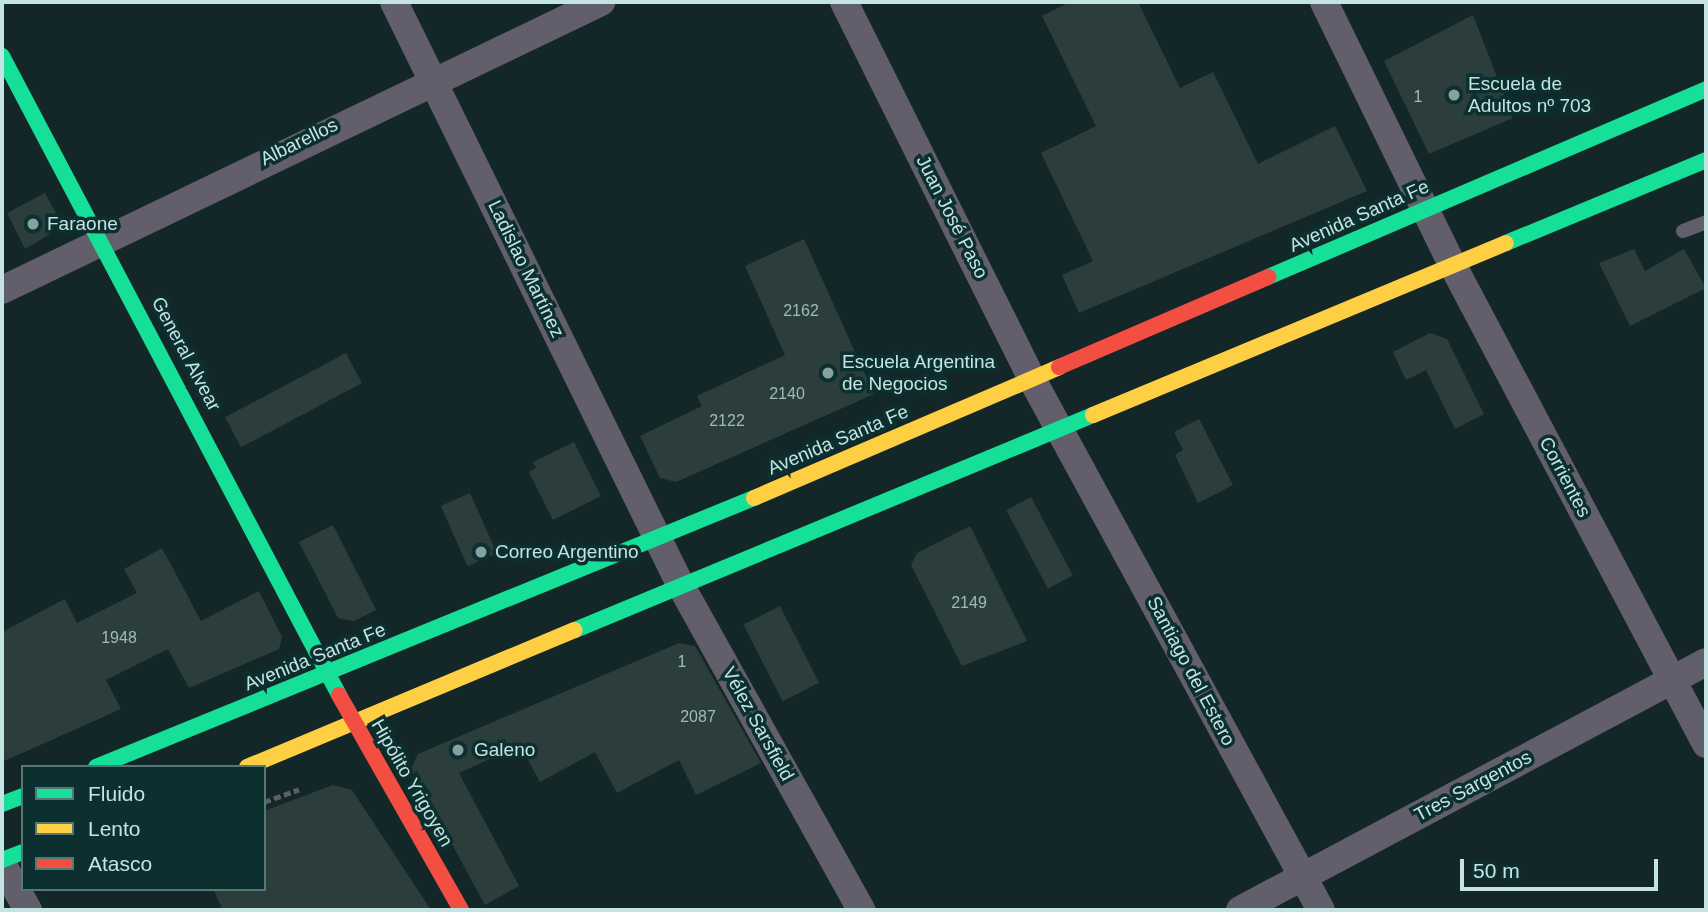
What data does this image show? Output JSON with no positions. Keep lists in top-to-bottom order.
{
  "streets": {
    "main road": ["Avenida Santa Fe", "General Alvear", "Hipólito Yrigoyen"],
    "street": [
      "Albarellos",
      "Juan José Paso",
      "Ladislao Martínez",
      "Corrientes",
      "Santiago del Estero",
      "Vélez Sarsfield",
      "Tres Sargentos"
    ]
  },
  "crossings": [
    ["Albarellos", "Ladislao Martínez"],
    ["Albarellos", "General Alvear"],
    ["Avenida Santa Fe", "Juan José Paso"],
    ["Avenida Santa Fe", "Ladislao Martínez"],
    ["Avenida Santa Fe", "General Alvear"],
    ["Avenida Santa Fe", "Corrientes"],
    ["Avenida Santa Fe", "Vélez Sarsfield"],
    ["Avenida Santa Fe", "Hipólito Yrigoyen"],
    ["Juan José Paso", "Santiago del Estero"],
    ["Ladislao Martínez", "Vélez Sarsfield"],
    ["General Alvear", "Hipólito Yrigoyen"],
    ["Corrientes", "Tres Sargentos"],
    ["Santiago del Estero", "Tres Sargentos"]
  ],
  "places": [
    "Escuela de Adultos nº 703",
    "Faraone",
    "Escuela Argentina de Negocios",
    "Correo Argentino",
    "Galeno"
  ],
  "house_numbers": [
    "1",
    "2162",
    "2140",
    "2122",
    "2149",
    "1948",
    "1",
    "2087"
  ],
  "legend": ["Fluido", "Lento", "Atasco"],
  "scale_bar": "50 m"
}
